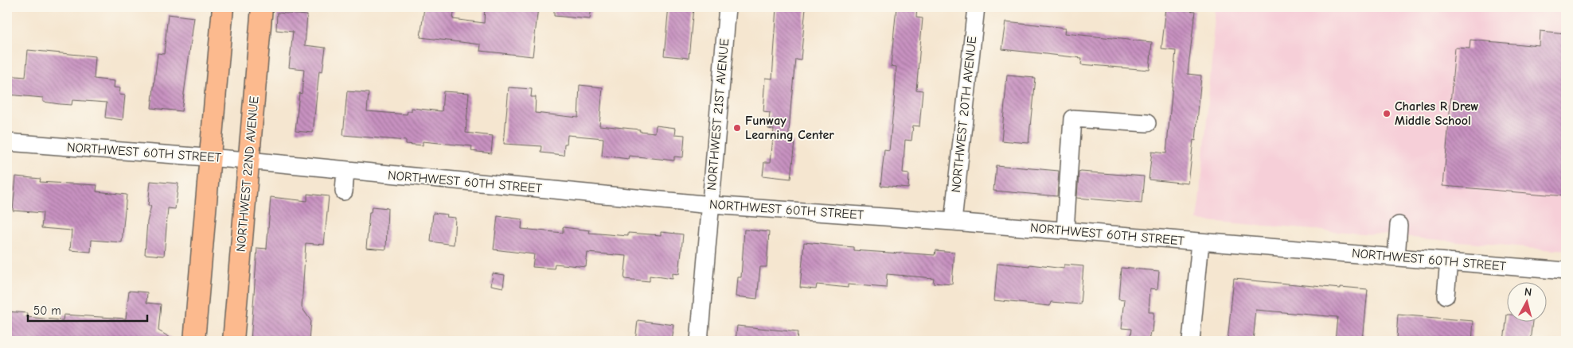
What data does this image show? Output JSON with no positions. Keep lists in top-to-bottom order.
{
  "streets": {
    "main road": ["NORTHWEST 22ND AVENUE"],
    "street": ["NORTHWEST 21ST AVENUE", "NORTHWEST 20TH AVENUE", "NORTHWEST 60TH STREET"]
  },
  "crossings": [
    ["NORTHWEST 21ST AVENUE", "NORTHWEST 60TH STREET"],
    ["NORTHWEST 20TH AVENUE", "NORTHWEST 60TH STREET"],
    ["NORTHWEST 60TH STREET", "NORTHWEST 22ND AVENUE"]
  ],
  "places": ["Charles R Drew Middle School", "Funway Learning Center"],
  "scale_bar": "50 m",
  "north": "top"
}
